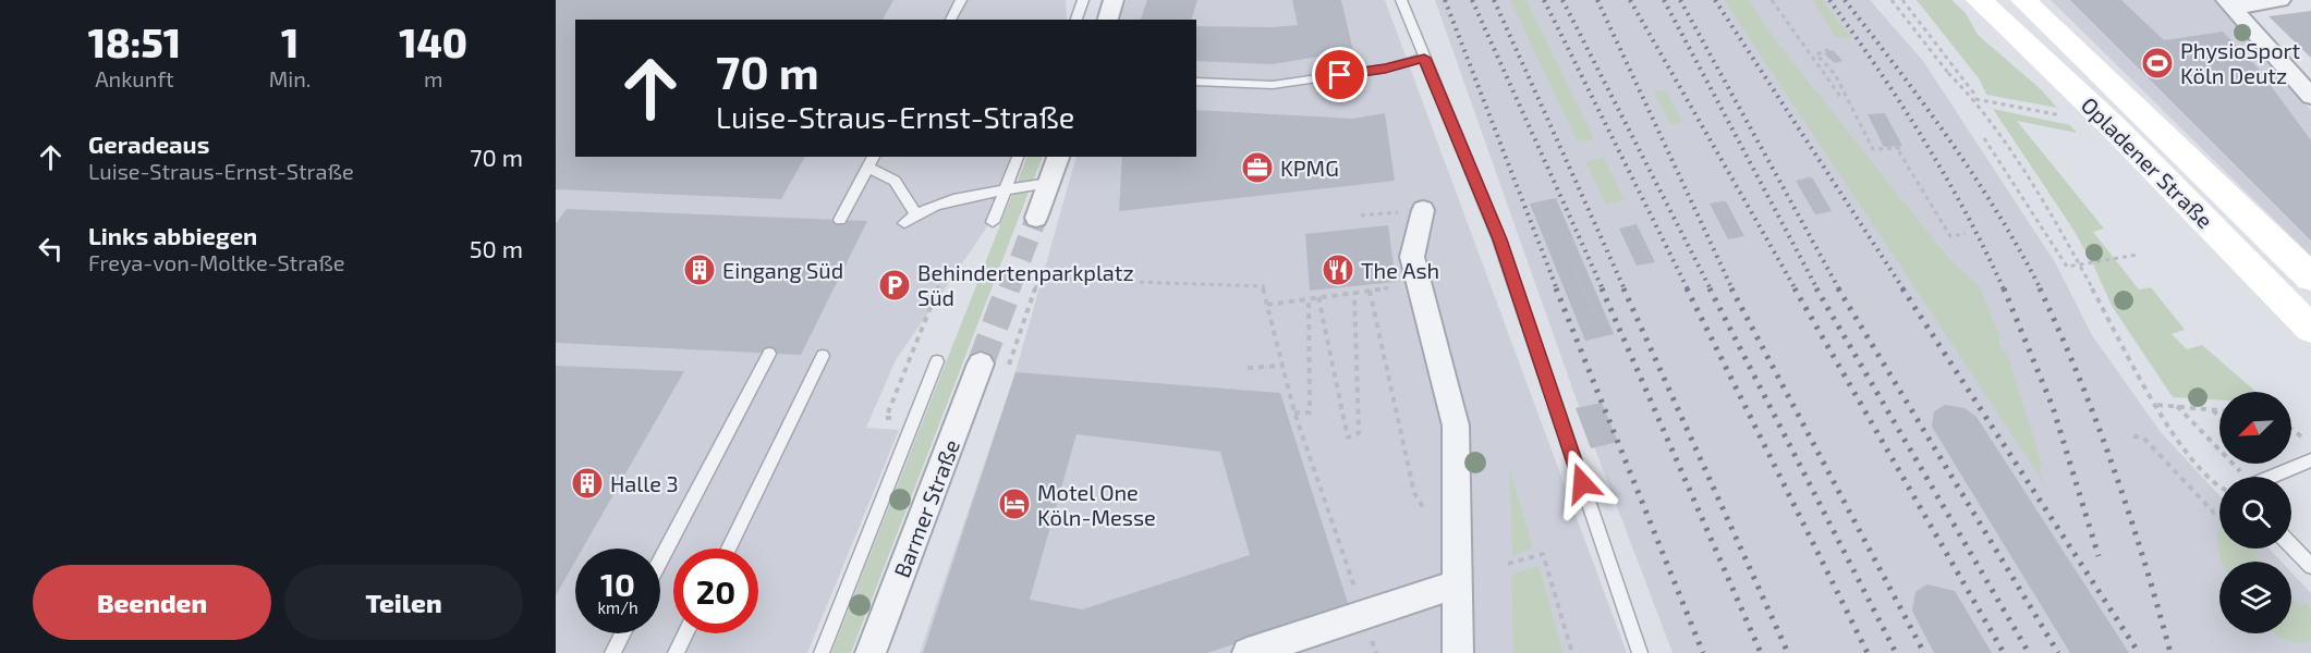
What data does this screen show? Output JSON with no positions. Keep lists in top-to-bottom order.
{
  "streets": {
    "main road": ["Opladener Straße"],
    "street": ["Barmer Straße"]
  },
  "places": {
    "sports": ["PhysioSport Köln Deutz"],
    "office": ["KPMG"],
    "building": ["Eingang Süd", "Halle 3"],
    "restaurant": ["The Ash"],
    "parking": ["Behindertenparkplatz Süd"],
    "hotel": ["Motel One Köln-Messe"]
  },
  "north": "bottom left",
  "page": {
    "eta": [
      "18:51",
      "Ankunft",
      "1",
      "Min.",
      "140",
      "m"
    ],
    "turn": ["70 m", "Luise-Straus-Ernst-Straße"],
    "list": [
      {
        "name": "Geradeaus",
        "note": "Luise-Straus-Ernst-Straße",
        "value": "70 m"
      },
      {
        "name": "Links abbiegen",
        "note": "Freya-von-Moltke-Straße",
        "value": "50 m"
      }
    ],
    "speed": "10 km/h",
    "limit": "20",
    "buttons": ["Beenden", "Teilen"]
  }
}
